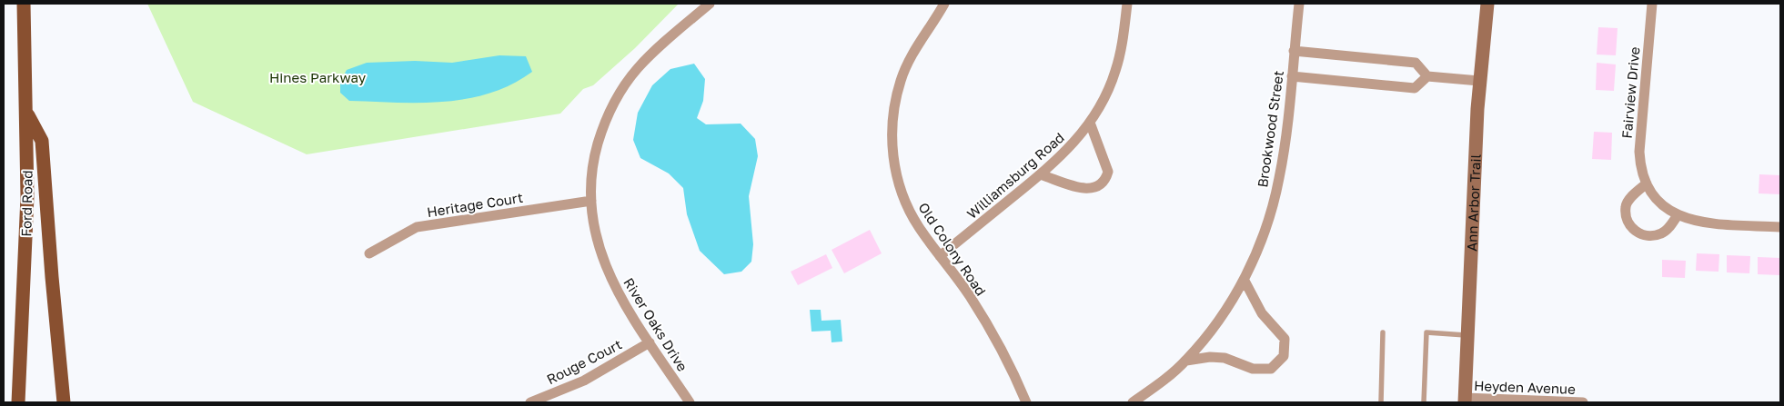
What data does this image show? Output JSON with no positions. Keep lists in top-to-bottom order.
{
  "streets": {
    "main road": ["Ford Road"],
    "street": [
      "Fairview Drive",
      "Brookwood Street",
      "Williamsburg Road",
      "Ann Arbor Trail",
      "Heritage Court",
      "Old Colony Road",
      "River Oaks Drive",
      "Rouge Court",
      "Heyden Avenue"
    ]
  },
  "crossings": [
    ["Williamsburg Road", "Old Colony Road"],
    ["Ann Arbor Trail", "Heyden Avenue"],
    ["Heritage Court", "River Oaks Drive"],
    ["River Oaks Drive", "Rouge Court"]
  ],
  "parks": ["Hines Parkway"]
}
